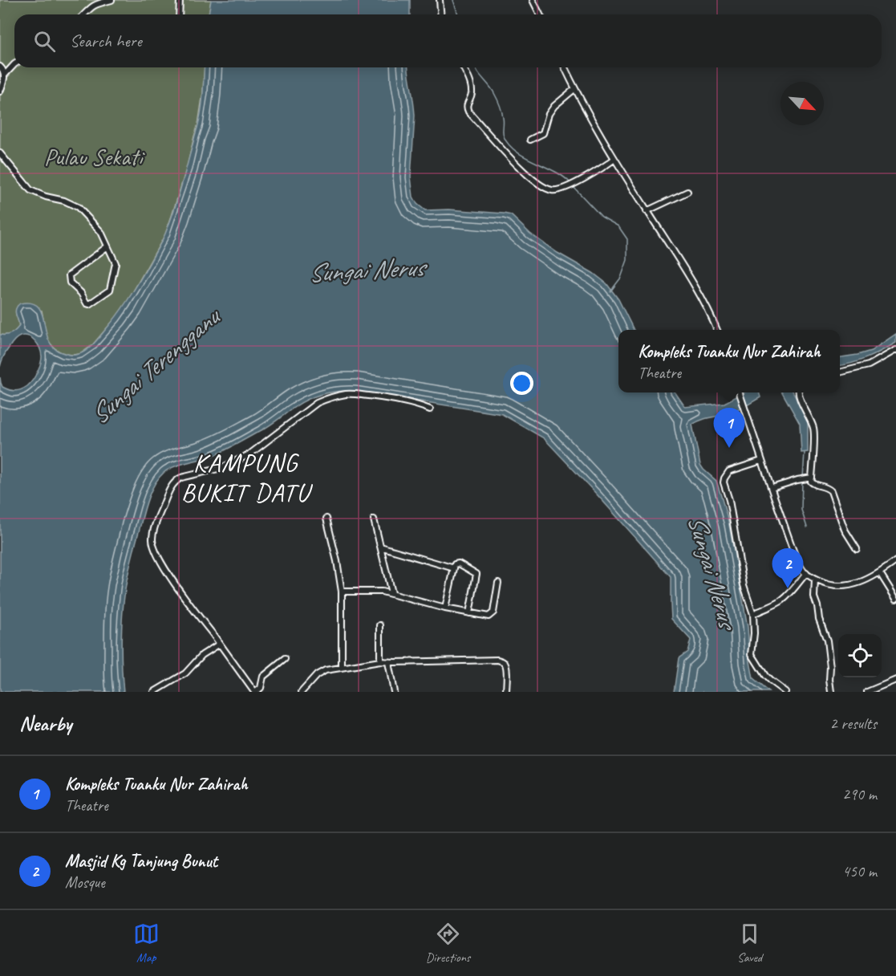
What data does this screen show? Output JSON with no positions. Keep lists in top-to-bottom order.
{
  "districts": ["KAMPUNG BUKIT DATU"],
  "water": ["Sungai Nerus", "Sungai Terengganu"],
  "parks": ["Pulau Sekati"],
  "north": "bottom right",
  "page": {
    "search": "Search here",
    "popup": ["Kompleks Tuanku Nur Zahirah", "Theatre"],
    "pins": ["1", "2"],
    "heading": ["Nearby", "2 results"],
    "list": [
      {
        "mark": "1",
        "name": "Kompleks Tuanku Nur Zahirah",
        "note": "Theatre",
        "value": "290 m"
      },
      {
        "mark": "2",
        "name": "Masjid Kg Tanjung Bunut",
        "note": "Mosque",
        "value": "450 m"
      }
    ],
    "nav": ["Map", "Directions", "Saved"]
  }
}
